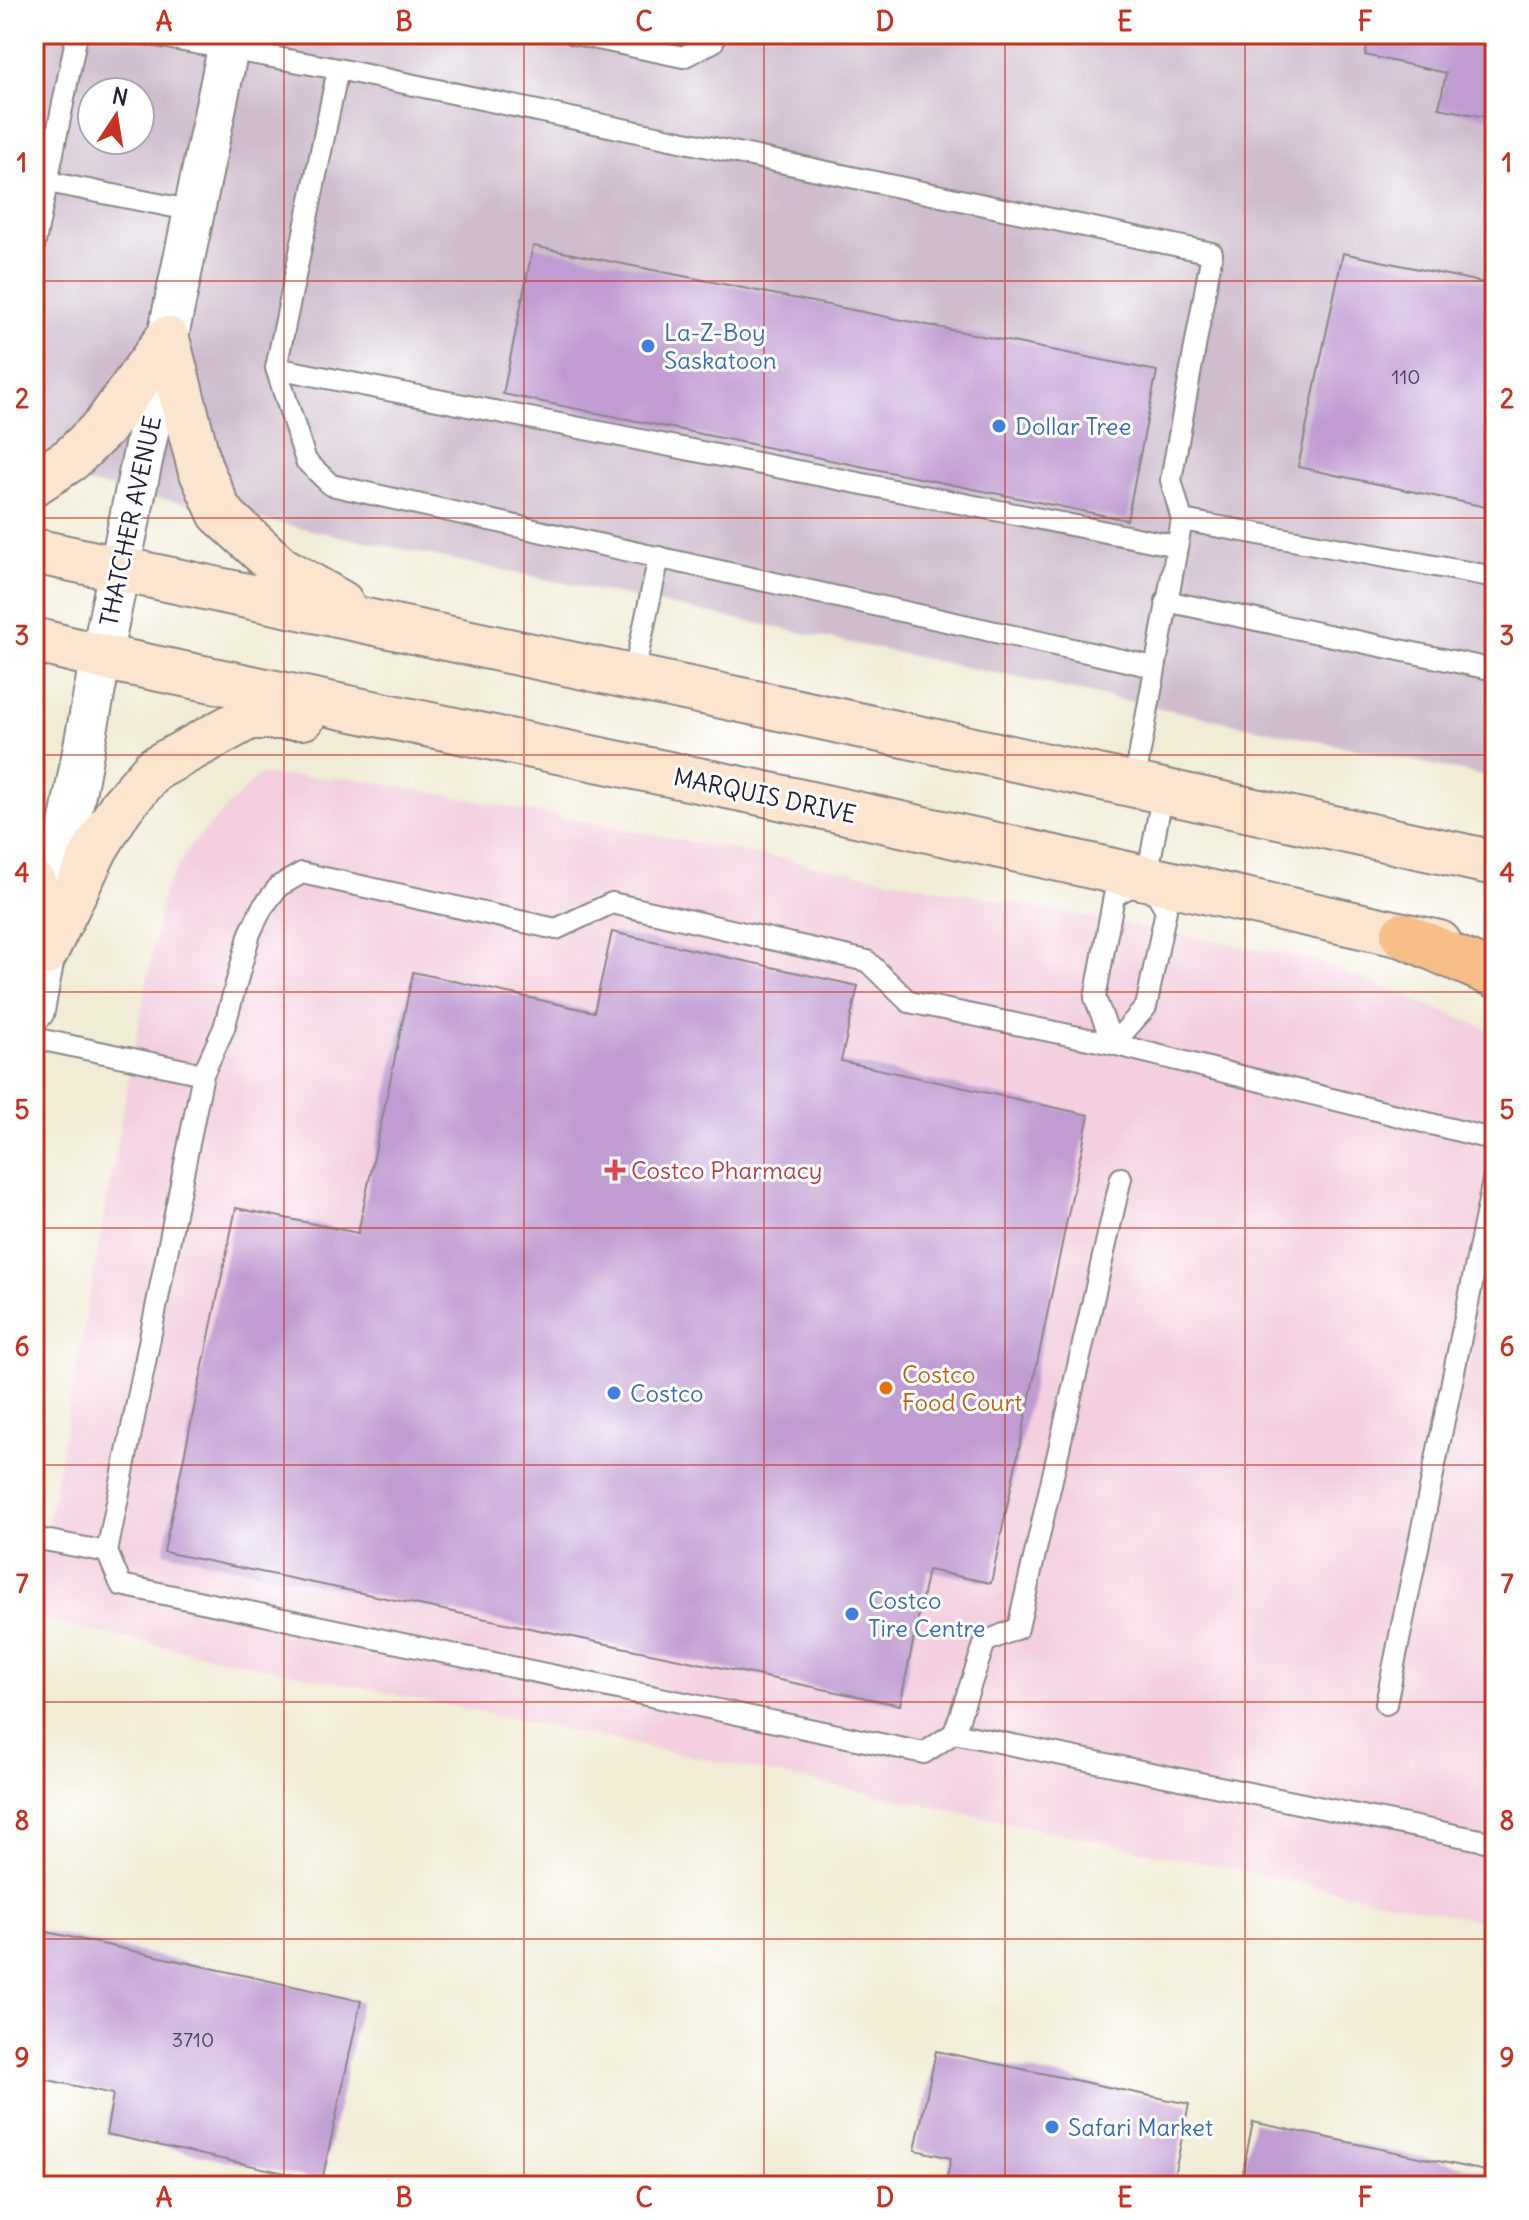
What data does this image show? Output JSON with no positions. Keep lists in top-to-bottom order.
{
  "streets": {
    "main road": ["MARQUIS DRIVE"],
    "street": ["THATCHER AVENUE"]
  },
  "crossings": [
    ["THATCHER AVENUE", "MARQUIS DRIVE"]
  ],
  "places": {
    "other": [
      "La-Z-Boy Saskatoon",
      "Dollar Tree",
      "Costco Food Court",
      "Costco",
      "Costco Tire Centre",
      "Safari Market"
    ],
    "health": ["Costco Pharmacy"]
  },
  "house_numbers": ["110", "3710"],
  "north": "top",
  "grid": {
    "columns": [
      "A",
      "B",
      "C",
      "D",
      "E",
      "F"
    ],
    "rows": [
      "1",
      "2",
      "3",
      "4",
      "5",
      "6",
      "7",
      "8",
      "9"
    ]
  }
}
